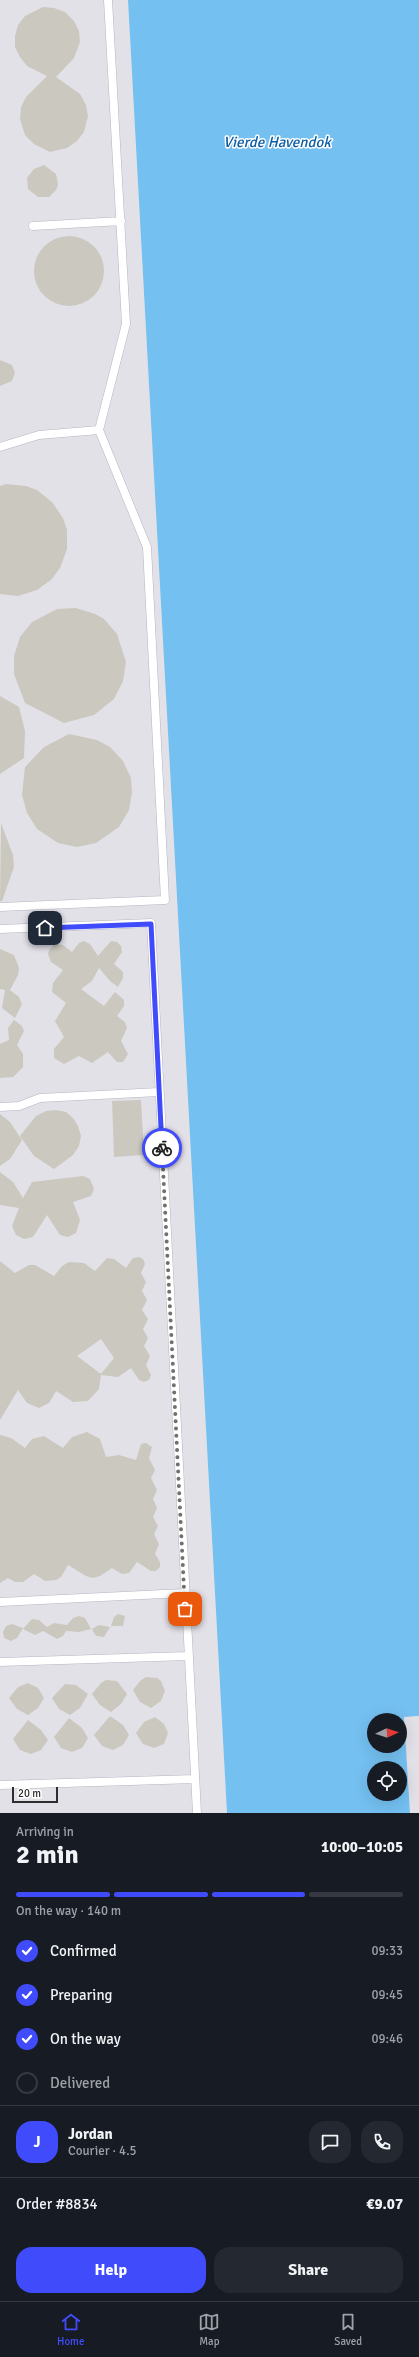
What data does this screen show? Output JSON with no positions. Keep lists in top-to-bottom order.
{
  "water": ["Vierde Havendok"],
  "scale_bar": "20 m",
  "north": "right",
  "page": {
    "scale": "20 m",
    "heading": ["2 min", "Arriving in", "10:00–10:05"],
    "panel": [
      "Jordan",
      "Courier · 4.5",
      "Order #8834",
      "€9.07"
    ],
    "bar": "On the way · 140 m",
    "list": [
      ["Confirmed", "09:33"],
      ["Preparing", "09:45"],
      ["On the way", "09:46"],
      "Delivered"
    ],
    "round": "J",
    "buttons": ["Help", "Share"],
    "tabs": ["Home", "Map", "Saved"]
  }
}
